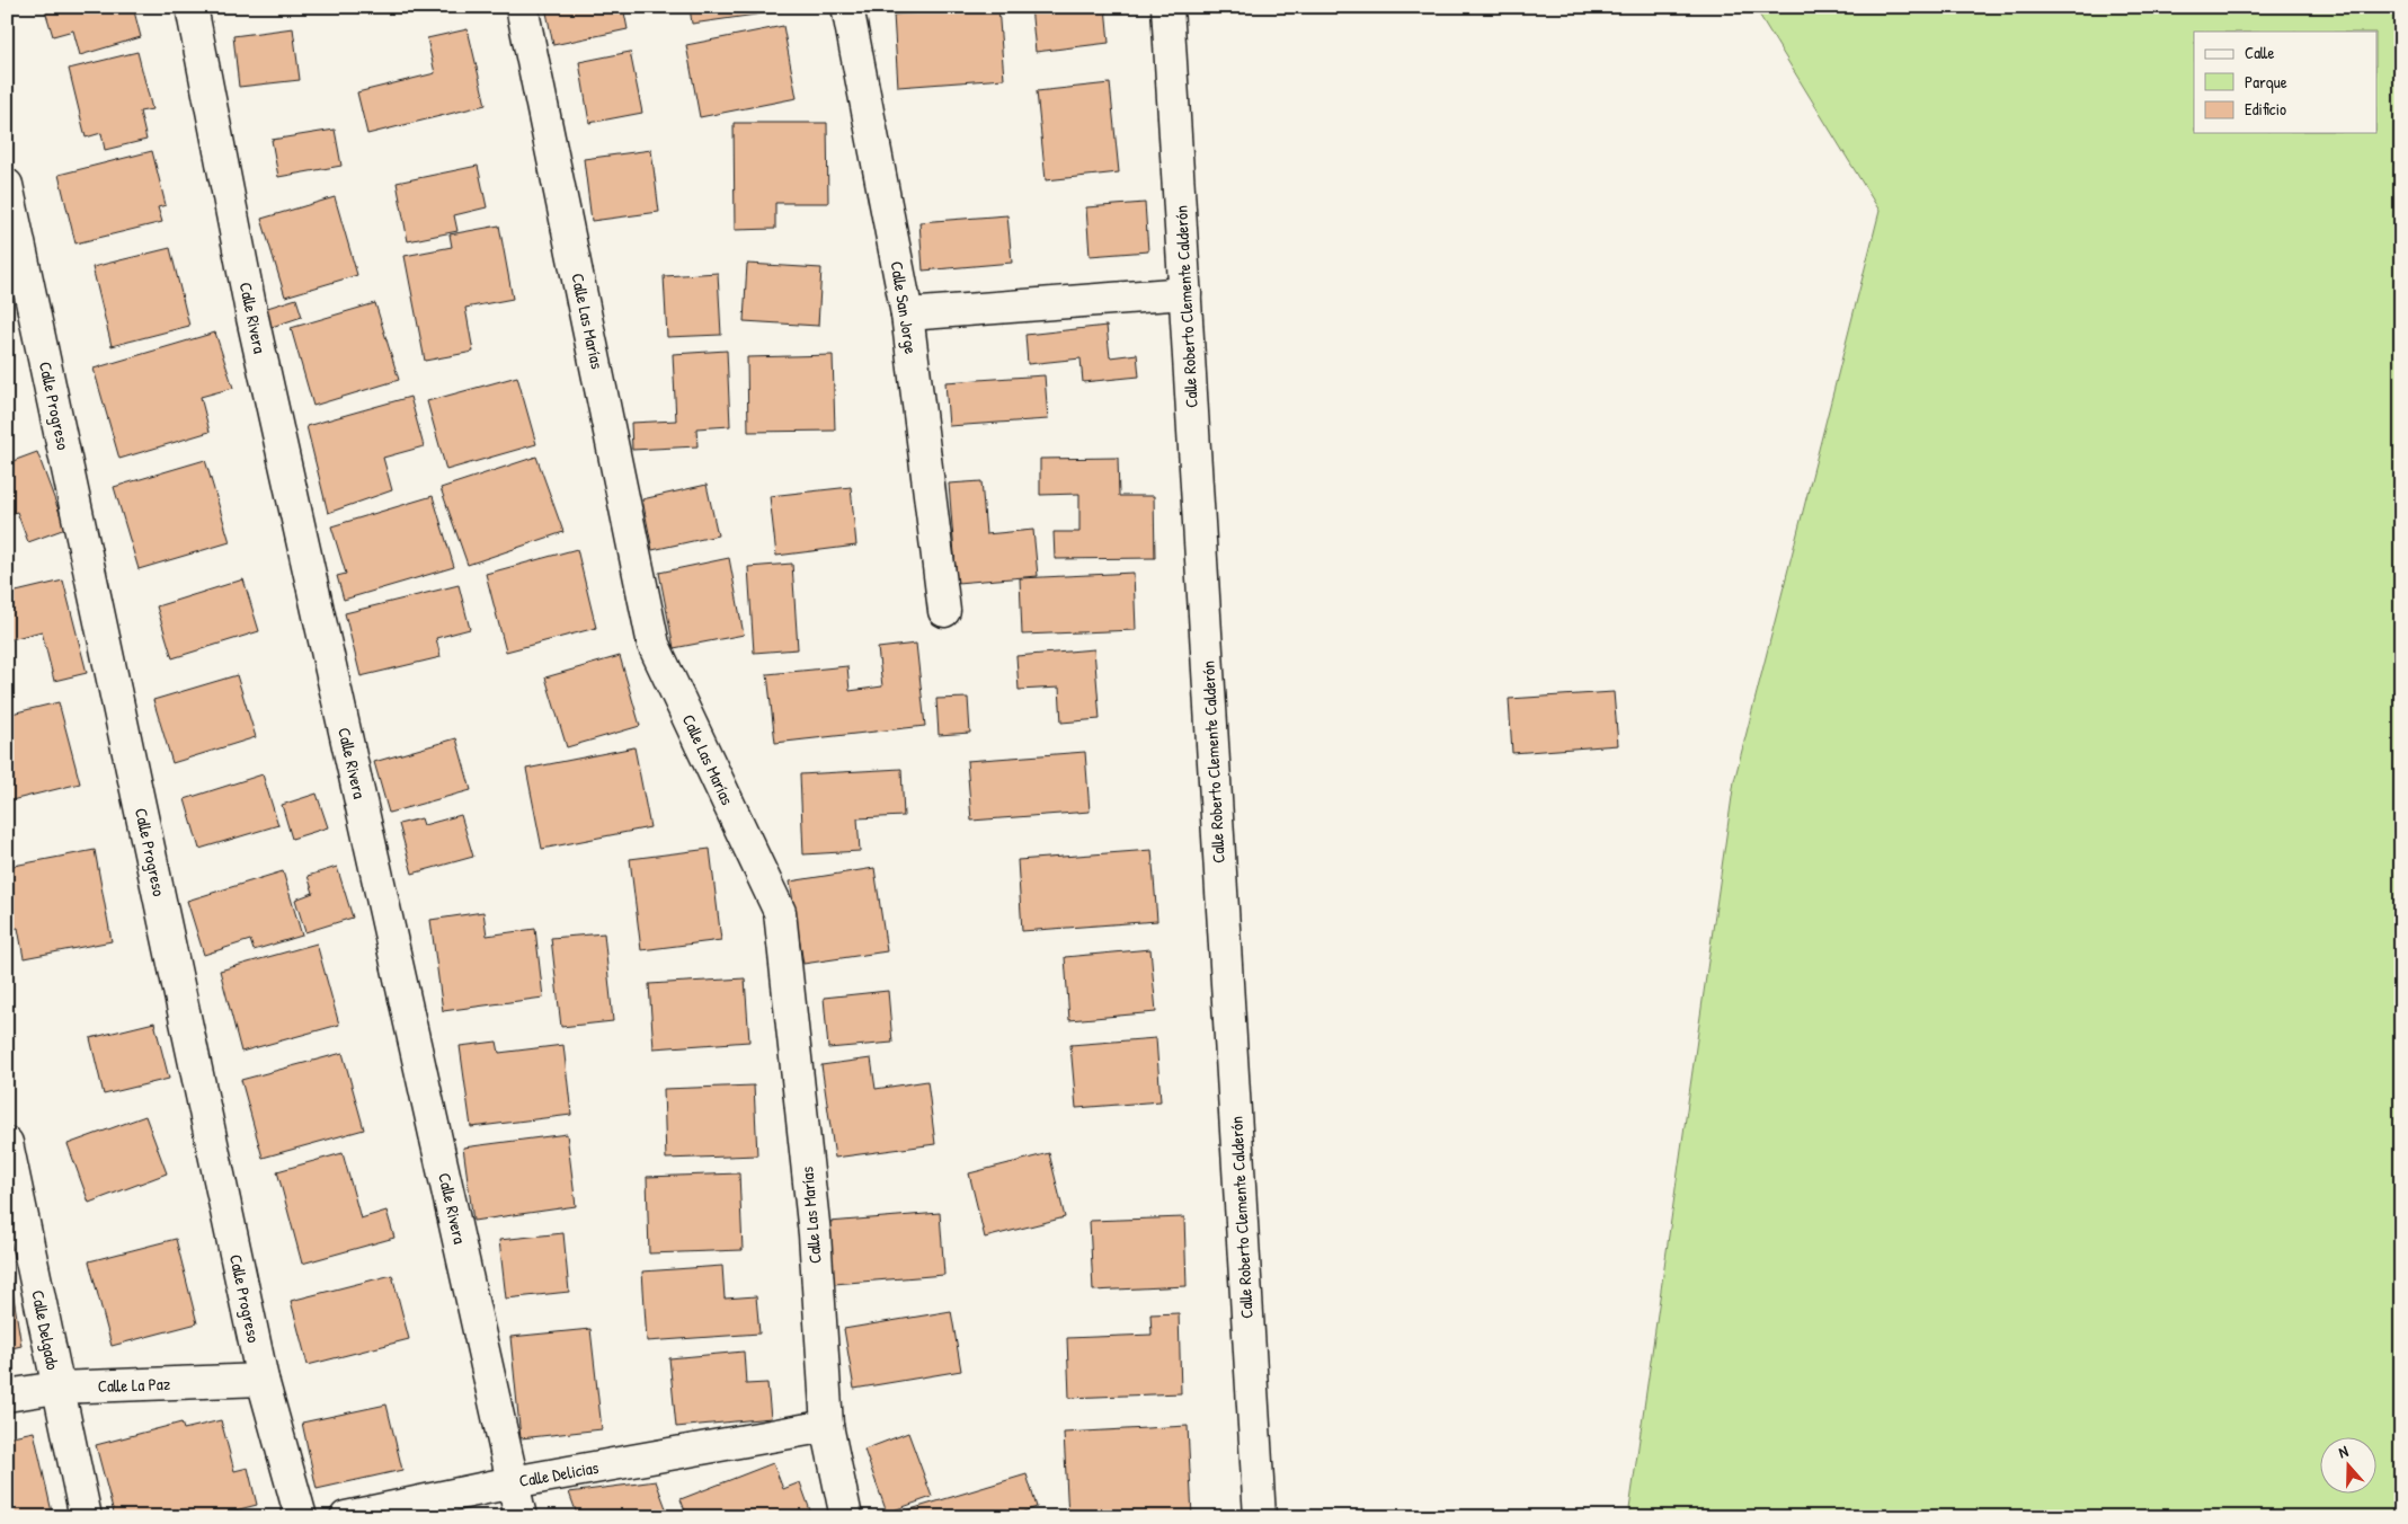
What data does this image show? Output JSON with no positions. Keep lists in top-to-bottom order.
{
  "streets": {
    "street": [
      "Calle Roberto Clemente Calderón",
      "Calle San Jorge",
      "Calle Rivera",
      "Calle Las Marías",
      "Calle Progreso",
      "Calle Delgado",
      "Calle La Paz",
      "Calle Delicias"
    ]
  },
  "crossings": [
    ["Calle Rivera", "Calle Delicias"],
    ["Calle Las Marías", "Calle Delicias"],
    ["Calle Progreso", "Calle La Paz"],
    ["Calle Delgado", "Calle La Paz"]
  ],
  "legend": ["Calle", "Parque", "Edificio"],
  "north": "top"
}
